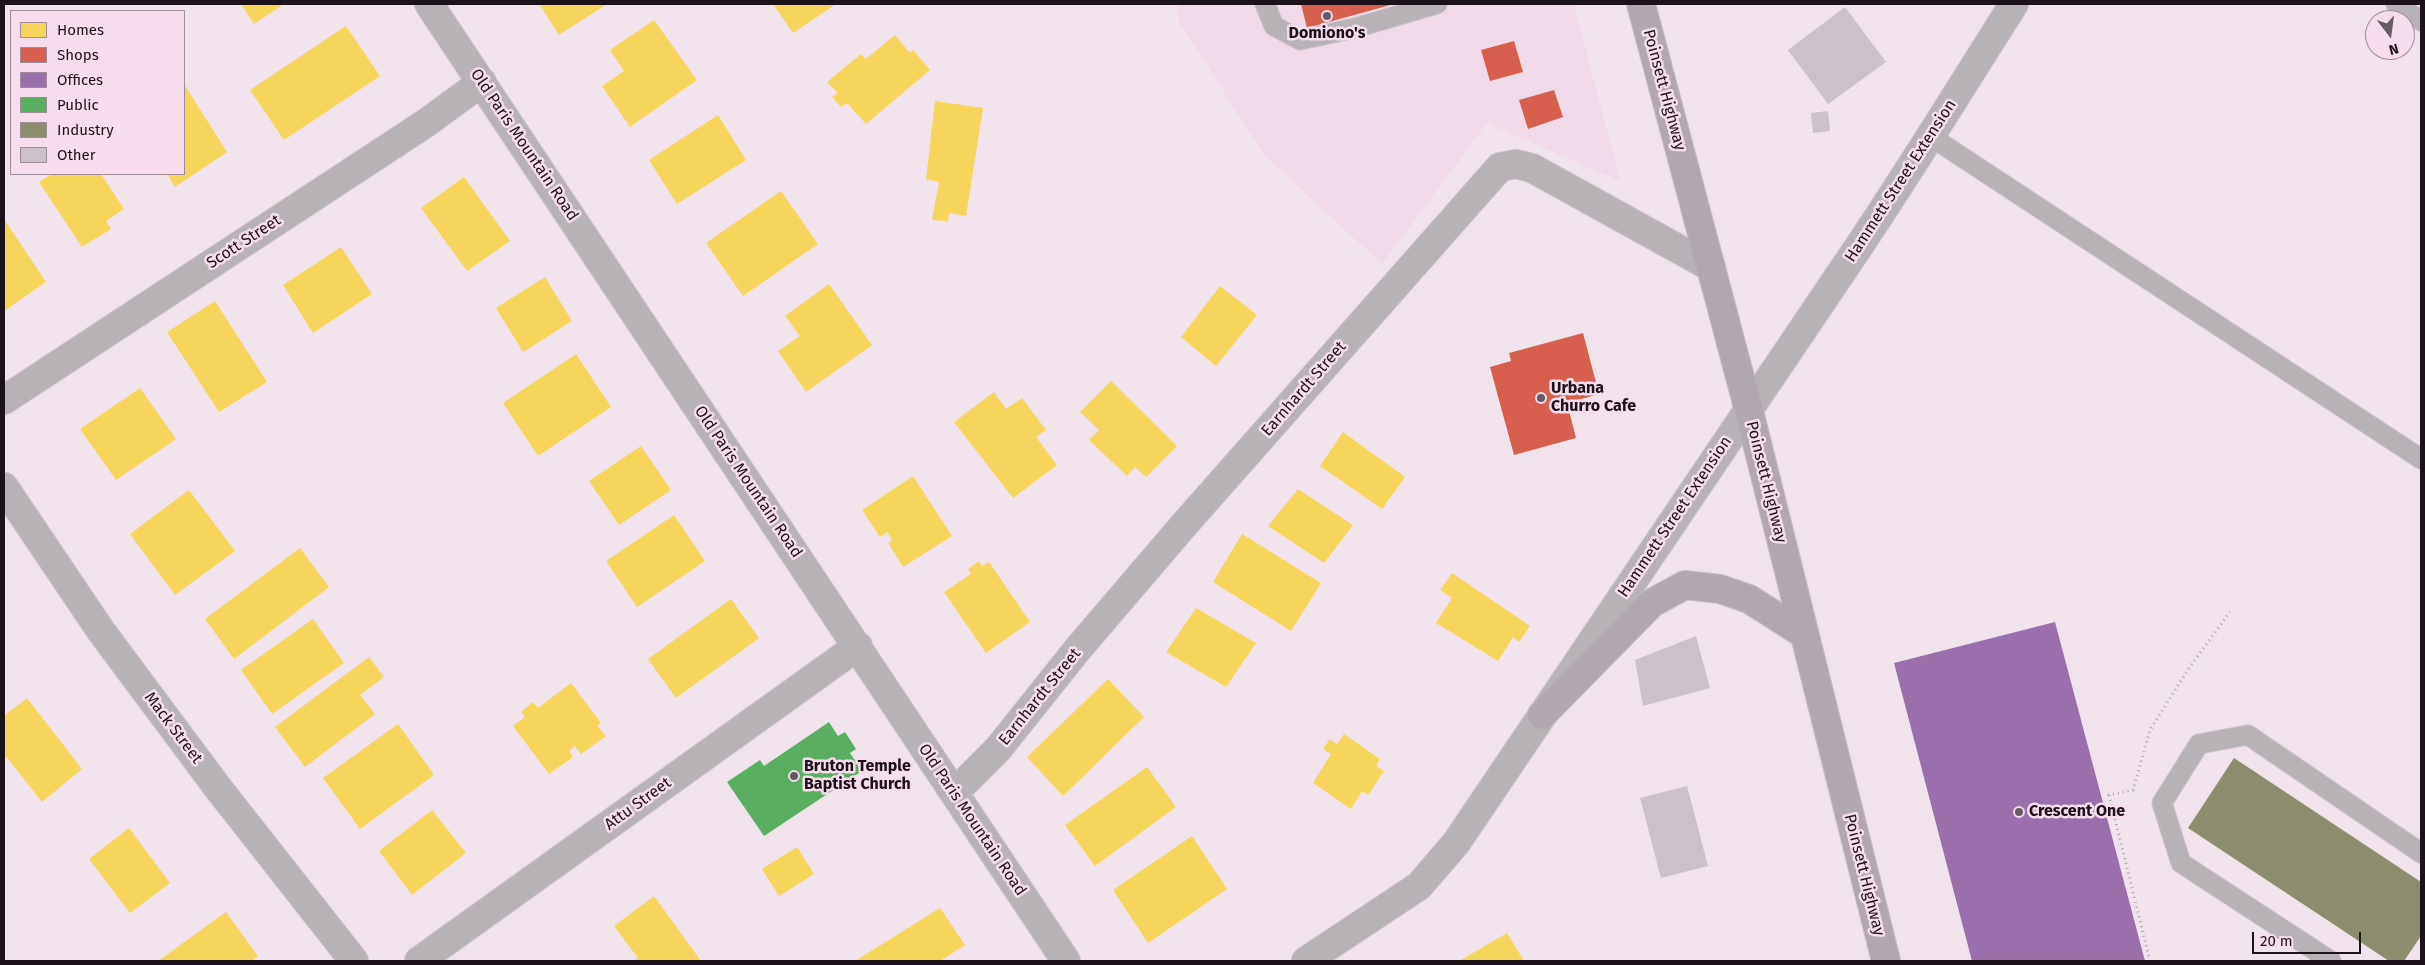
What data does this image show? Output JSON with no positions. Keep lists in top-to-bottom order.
{
  "streets": {
    "highway": ["Poinsett Highway"],
    "street": [
      "Old Paris Mountain Road",
      "Hammett Street Extension",
      "Scott Street",
      "Earnhardt Street",
      "Mack Street",
      "Attu Street"
    ]
  },
  "crossings": [
    ["Poinsett Highway", "Hammett Street Extension"],
    ["Poinsett Highway", "Earnhardt Street"],
    ["Old Paris Mountain Road", "Scott Street"],
    ["Old Paris Mountain Road", "Earnhardt Street"],
    ["Old Paris Mountain Road", "Attu Street"]
  ],
  "places": [
    "Domiono's",
    "Urbana Churro Cafe",
    "Bruton Temple Baptist Church",
    "Crescent One"
  ],
  "legend": [
    "Homes",
    "Shops",
    "Offices",
    "Public",
    "Industry",
    "Other"
  ],
  "scale_bar": "20 m",
  "north": "bottom"
}
